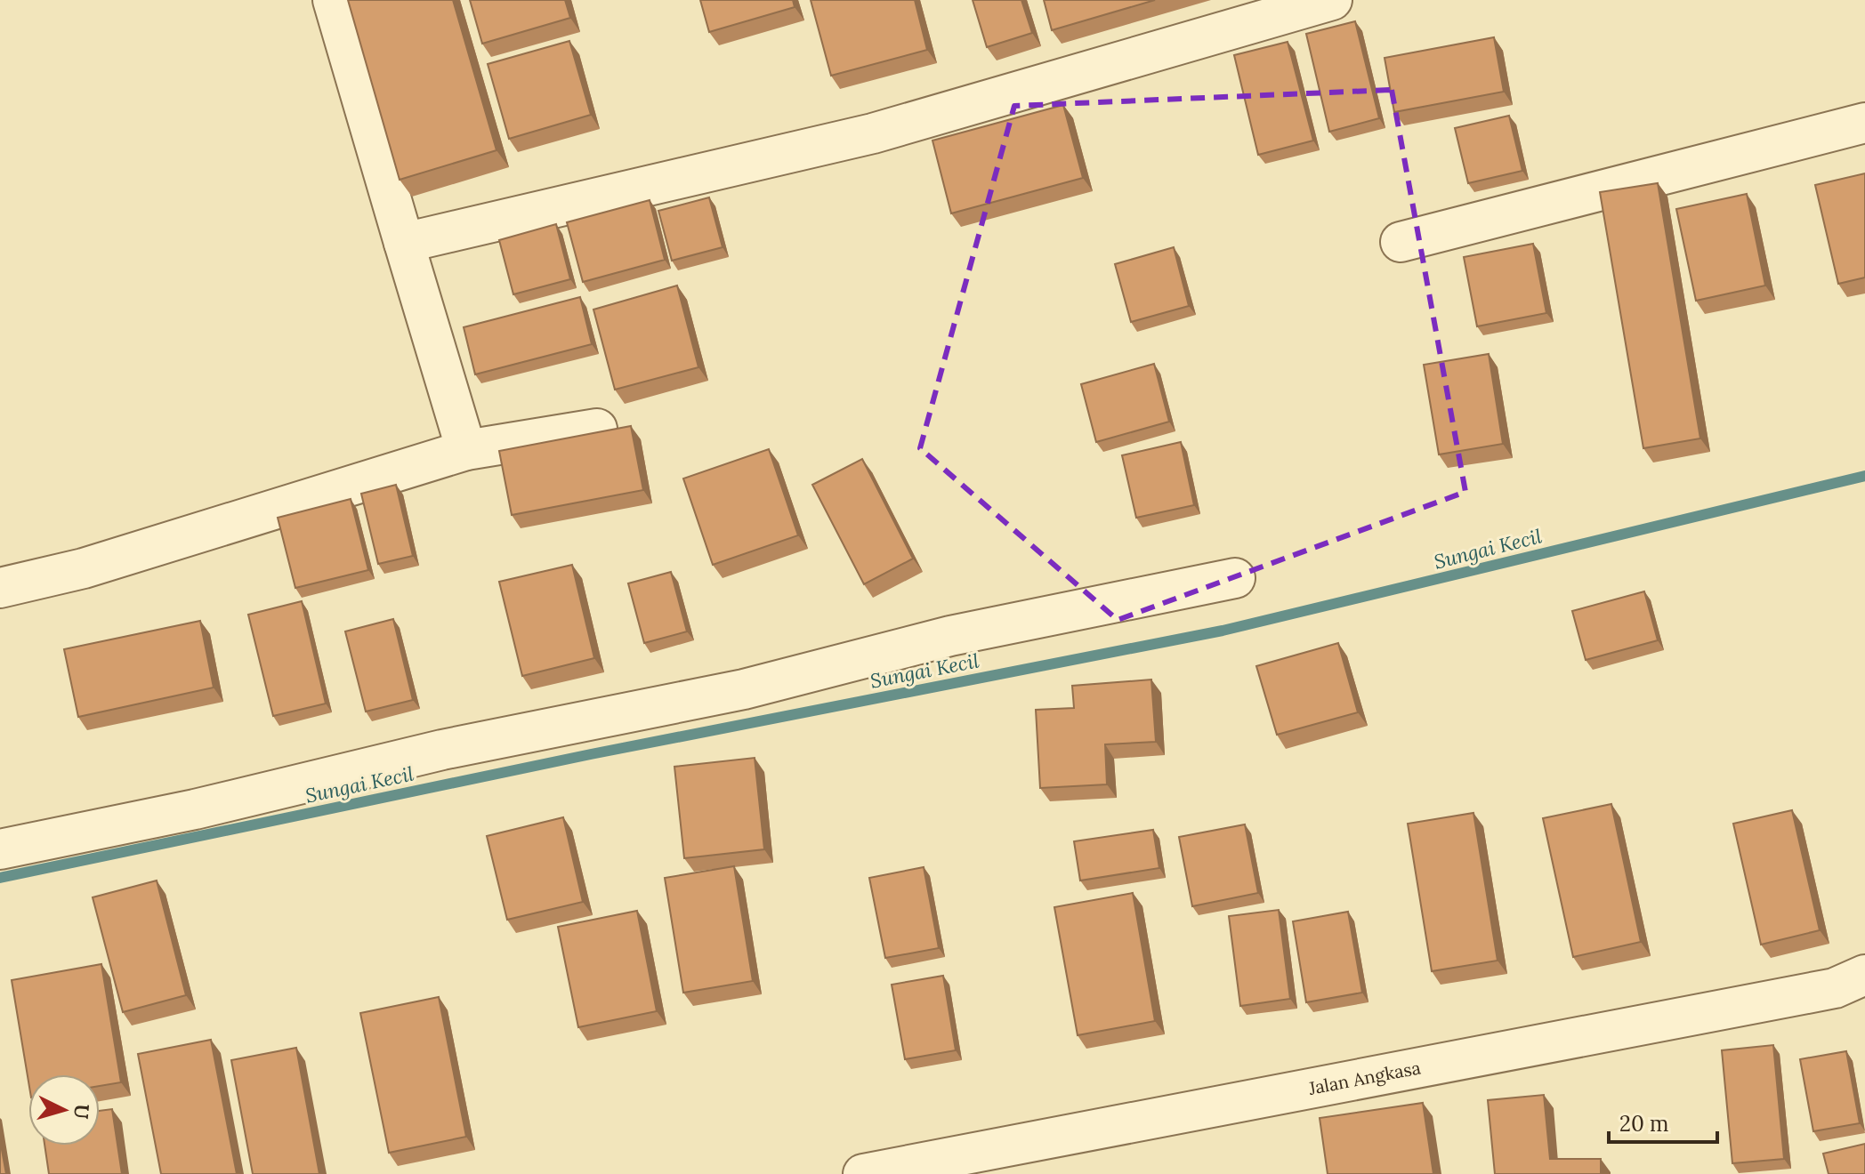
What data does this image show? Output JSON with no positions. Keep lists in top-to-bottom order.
{
  "streets": {
    "street": ["Jalan Angkasa"]
  },
  "water": ["Sungai Kecil"],
  "scale_bar": "20 m",
  "north": "right"
}
